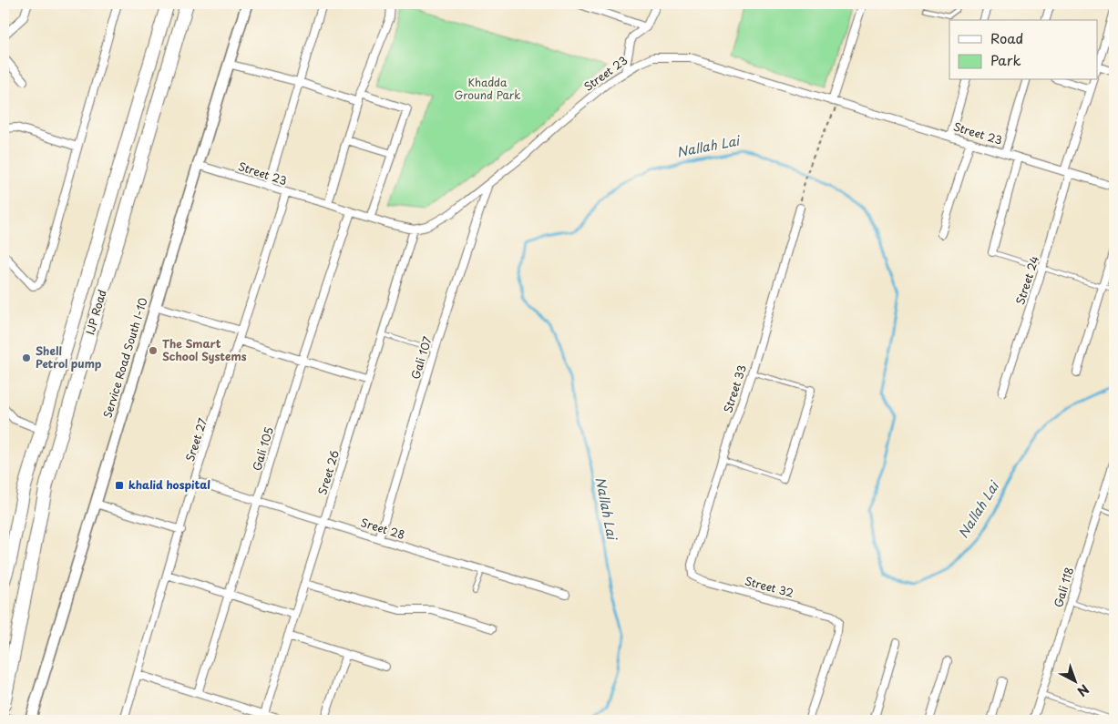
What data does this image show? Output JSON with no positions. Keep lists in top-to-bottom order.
{
  "streets": {
    "highway": ["IJP Road"],
    "main road": ["Service Road South I-10"],
    "street": [
      "Street 23",
      "Street 24",
      "Gali 107",
      "Street 33",
      "Sreet 27",
      "Gali 105",
      "Sreet 26",
      "Sreet 28",
      "Street 32",
      "Gali 118"
    ]
  },
  "crossings": [
    ["Street 23", "Street 24"],
    ["Street 23", "Service Road South I-10"],
    ["Street 23", "Gali 107"],
    ["Street 23", "Sreet 27"],
    ["Street 23", "Gali 105"],
    ["Street 23", "Sreet 26"],
    ["Gali 107", "Sreet 28"],
    ["Street 33", "Street 32"],
    ["Sreet 27", "Sreet 28"],
    ["Gali 105", "Sreet 28"],
    ["Sreet 26", "Sreet 28"]
  ],
  "water": ["Nallah Lai"],
  "parks": ["Khadda Ground Park"],
  "places": {
    "other": ["The Smart School Systems", "Shell Petrol pump"],
    "transit": ["khalid hospital"]
  },
  "legend": ["Road", "Park"],
  "north": "bottom right"
}
